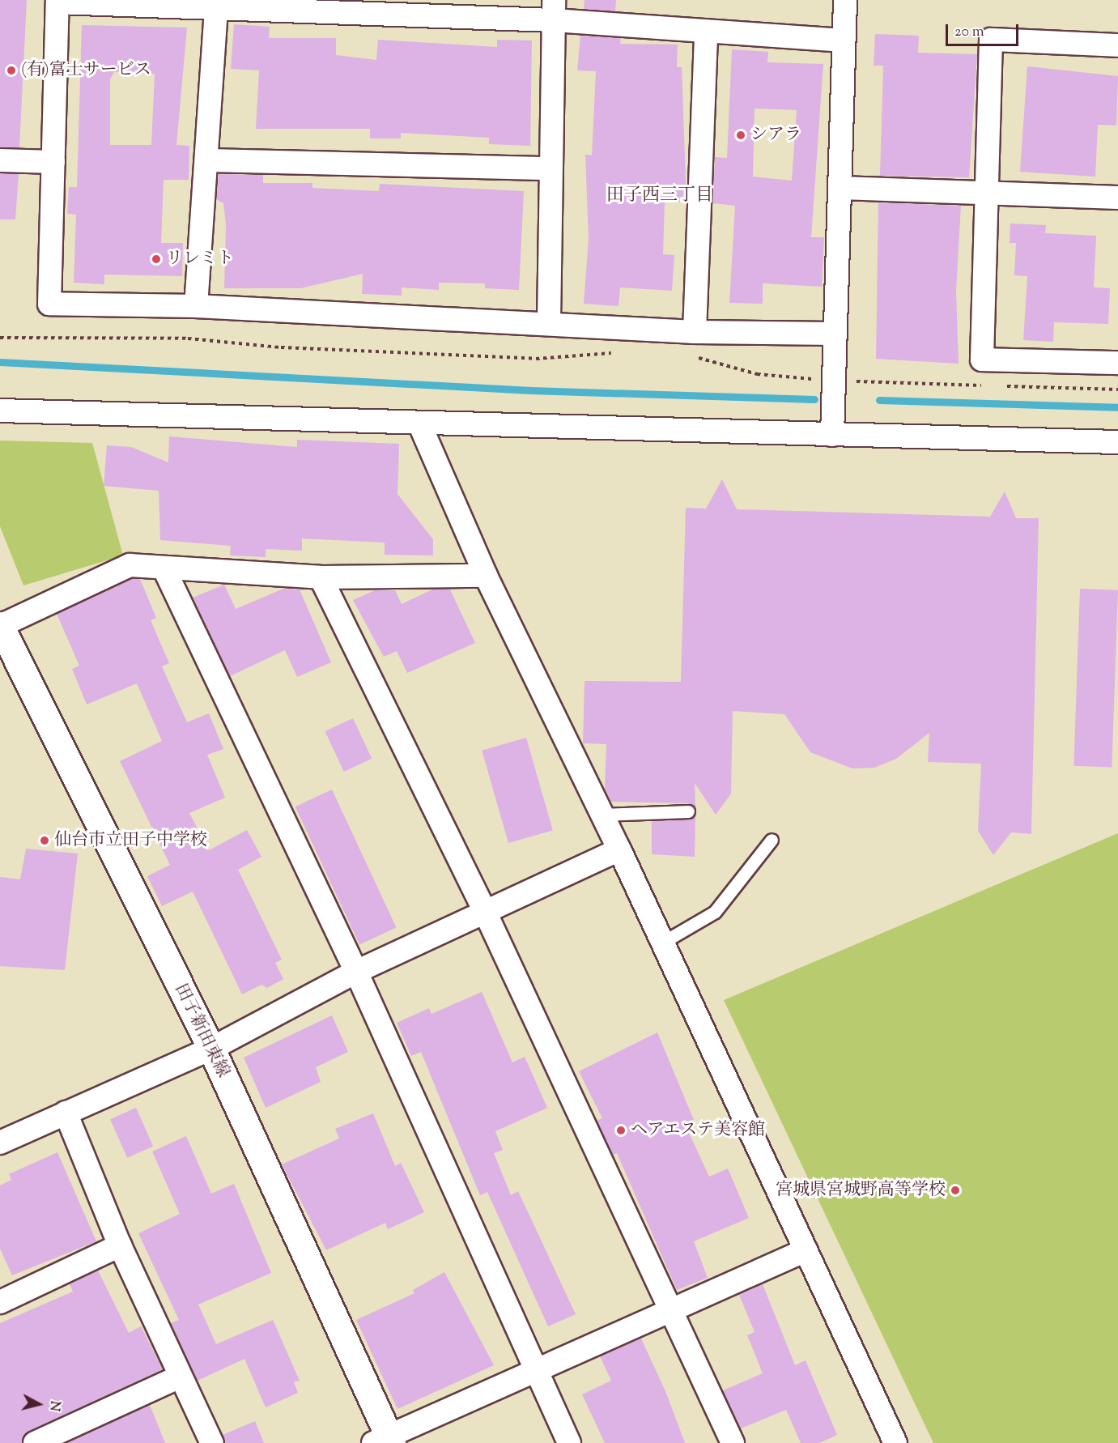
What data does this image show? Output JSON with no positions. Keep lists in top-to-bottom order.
{
  "streets": {
    "street": ["田子新田東線"]
  },
  "districts": ["田子西三丁目"],
  "places": [
    "(有)富士サービス",
    "シアラ",
    "リレミト",
    "仙台市立田子中学校",
    "ヘアエステ美容館",
    "宮城県宮城野高等学校"
  ],
  "scale_bar": "20 m",
  "north": "right"
}
